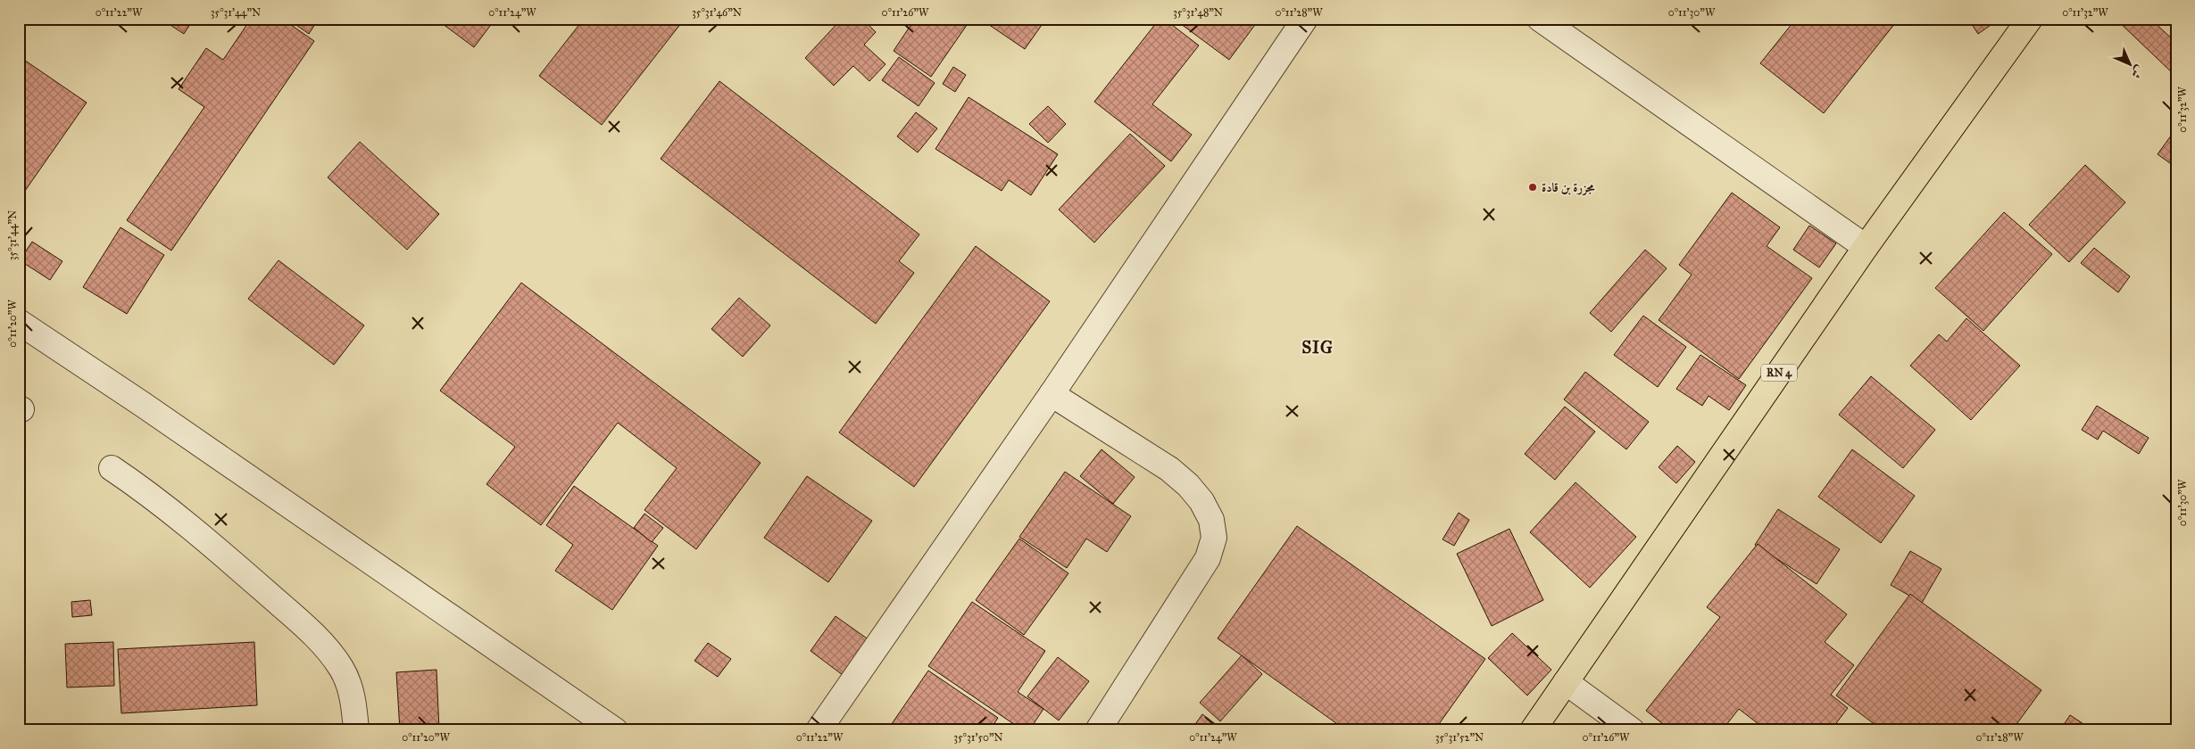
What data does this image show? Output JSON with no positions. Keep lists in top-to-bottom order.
{
  "streets": {
    "main road": ["RN 4"]
  },
  "districts": ["SIG"],
  "places": ["مجزرة بن قادة"],
  "north": "bottom right",
  "coordinates": [
    "0°11'22\"W",
    "35°31'44\"N",
    "0°11'24\"W",
    "35°31'46\"N",
    "0°11'26\"W",
    "35°31'48\"N",
    "0°11'28\"W",
    "0°11'30\"W",
    "0°11'32\"W",
    "0°11'20\"W",
    "35°31'50\"N",
    "35°31'52\"N"
  ]
}
